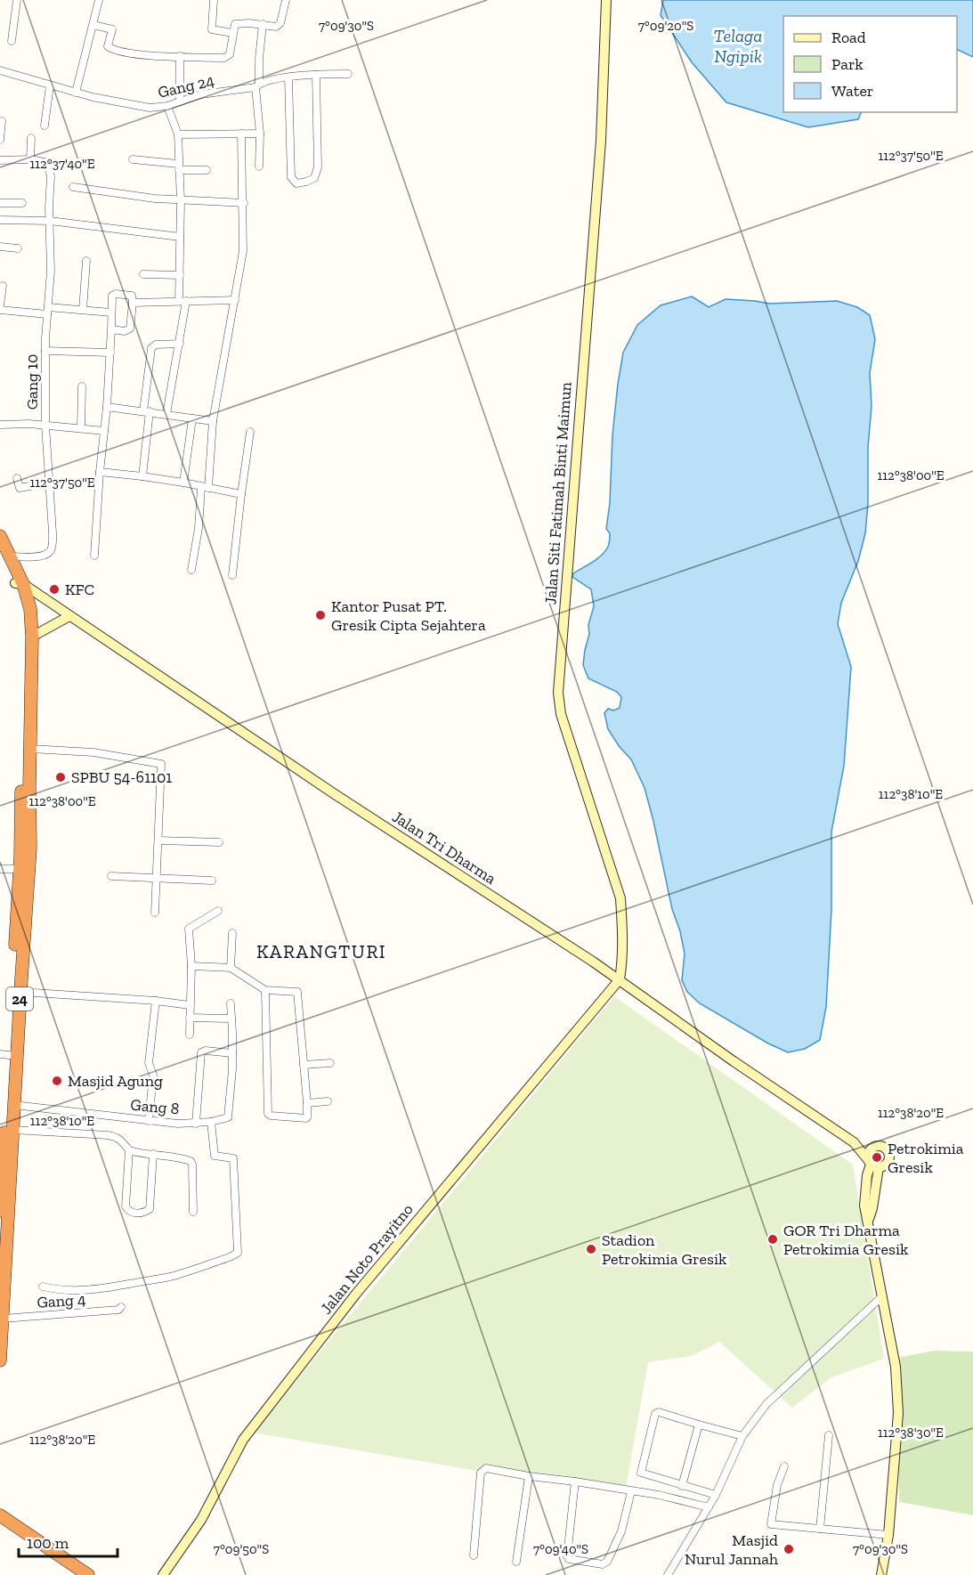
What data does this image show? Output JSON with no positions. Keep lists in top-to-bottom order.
{
  "streets": {
    "highway": ["24"],
    "street": [
      "Gang 24",
      "Gang 10",
      "Jalan Siti Fatimah Binti Maimun",
      "Jalan Tri Dharma",
      "Gang 8",
      "Jalan Noto Prayitno",
      "Gang 4"
    ]
  },
  "crossings": [
    ["Gang 10", "24"],
    ["Jalan Siti Fatimah Binti Maimun", "Jalan Tri Dharma"],
    ["Jalan Siti Fatimah Binti Maimun", "Jalan Noto Prayitno"],
    ["Jalan Tri Dharma", "24"],
    ["Jalan Tri Dharma", "Jalan Noto Prayitno"],
    ["24", "Gang 8"],
    ["24", "Gang 4"]
  ],
  "districts": ["KARANGTURI"],
  "water": ["Telaga Ngipik"],
  "places": [
    "KFC",
    "Kantor Pusat PT. Gresik Cipta Sejahtera",
    "SPBU 54-61101",
    "Masjid Agung",
    "Petrokimia Gresik",
    "GOR Tri Dharma Petrokimia Gresik",
    "Stadion Petrokimia Gresik",
    "Masjid Nurul Jannah"
  ],
  "legend": ["Road", "Park", "Water"],
  "scale_bar": "100 m",
  "coordinates": [
    "7°09'30\"S",
    "7°09'20\"S",
    "112°37'50\"E",
    "112°37'40\"E",
    "112°38'00\"E",
    "112°38'10\"E",
    "112°38'20\"E",
    "112°38'30\"E",
    "7°09'50\"S",
    "7°09'40\"S"
  ]
}
